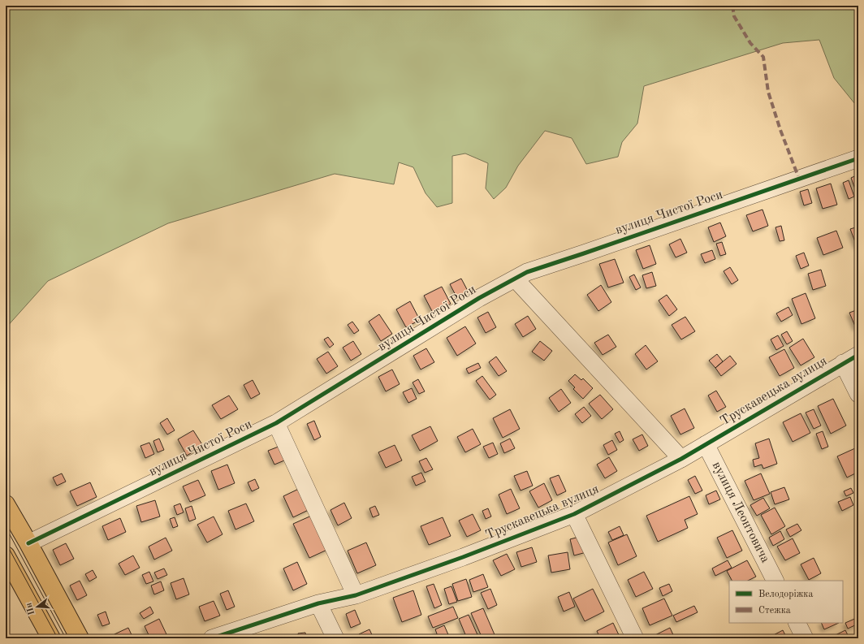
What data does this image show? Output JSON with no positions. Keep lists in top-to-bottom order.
{
  "streets": {
    "street": ["вулиця Чистої Роси", "Трускавецька вулиця", "вулиця Леонтовича"]
  },
  "crossings": [
    ["Трускавецька вулиця", "вулиця Леонтовича"]
  ],
  "legend": ["Велодоріжка", "Стежка"],
  "north": "left"
}
